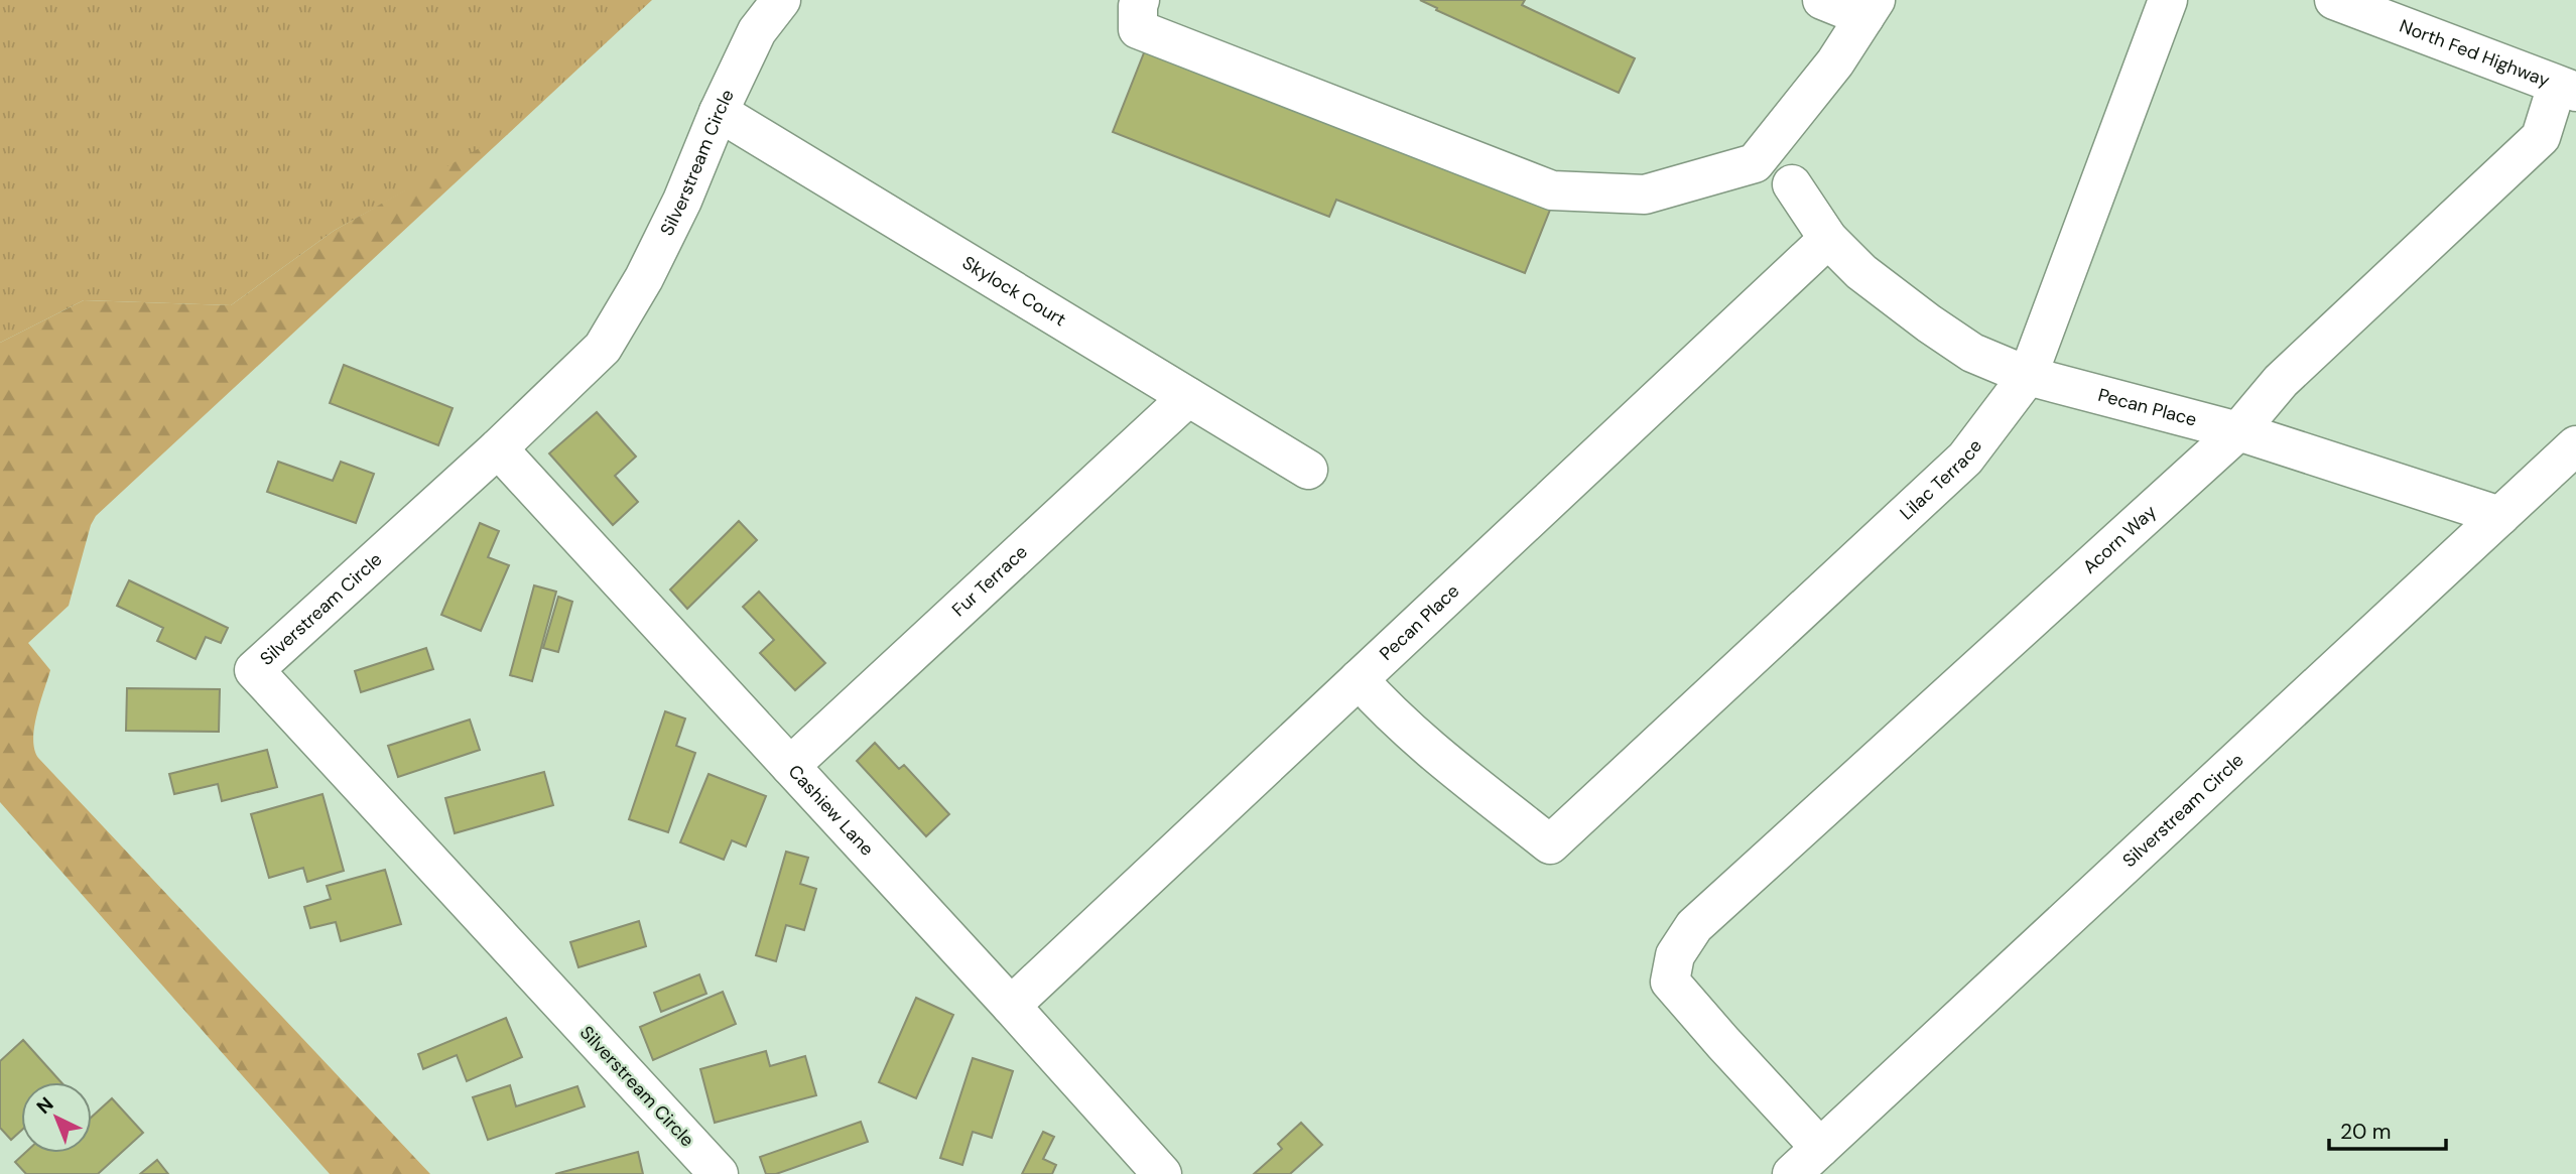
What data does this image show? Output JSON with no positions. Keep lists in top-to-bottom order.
{
  "streets": {
    "main road": [
      "North Fed Highway",
      "Silverstream Circle",
      "Skylock Court",
      "Pecan Place",
      "Lilac Terrace",
      "Acorn Way",
      "Fur Terrace",
      "Cashiew Lane"
    ]
  },
  "crossings": [
    ["North Fed Highway", "Acorn Way"],
    ["Silverstream Circle", "Skylock Court"],
    ["Silverstream Circle", "Pecan Place"],
    ["Silverstream Circle", "Acorn Way"],
    ["Silverstream Circle", "Cashiew Lane"],
    ["Skylock Court", "Fur Terrace"],
    ["Pecan Place", "Lilac Terrace"],
    ["Pecan Place", "Acorn Way"],
    ["Pecan Place", "Cashiew Lane"],
    ["Fur Terrace", "Cashiew Lane"]
  ],
  "scale_bar": "20 m",
  "north": "top left"
}
